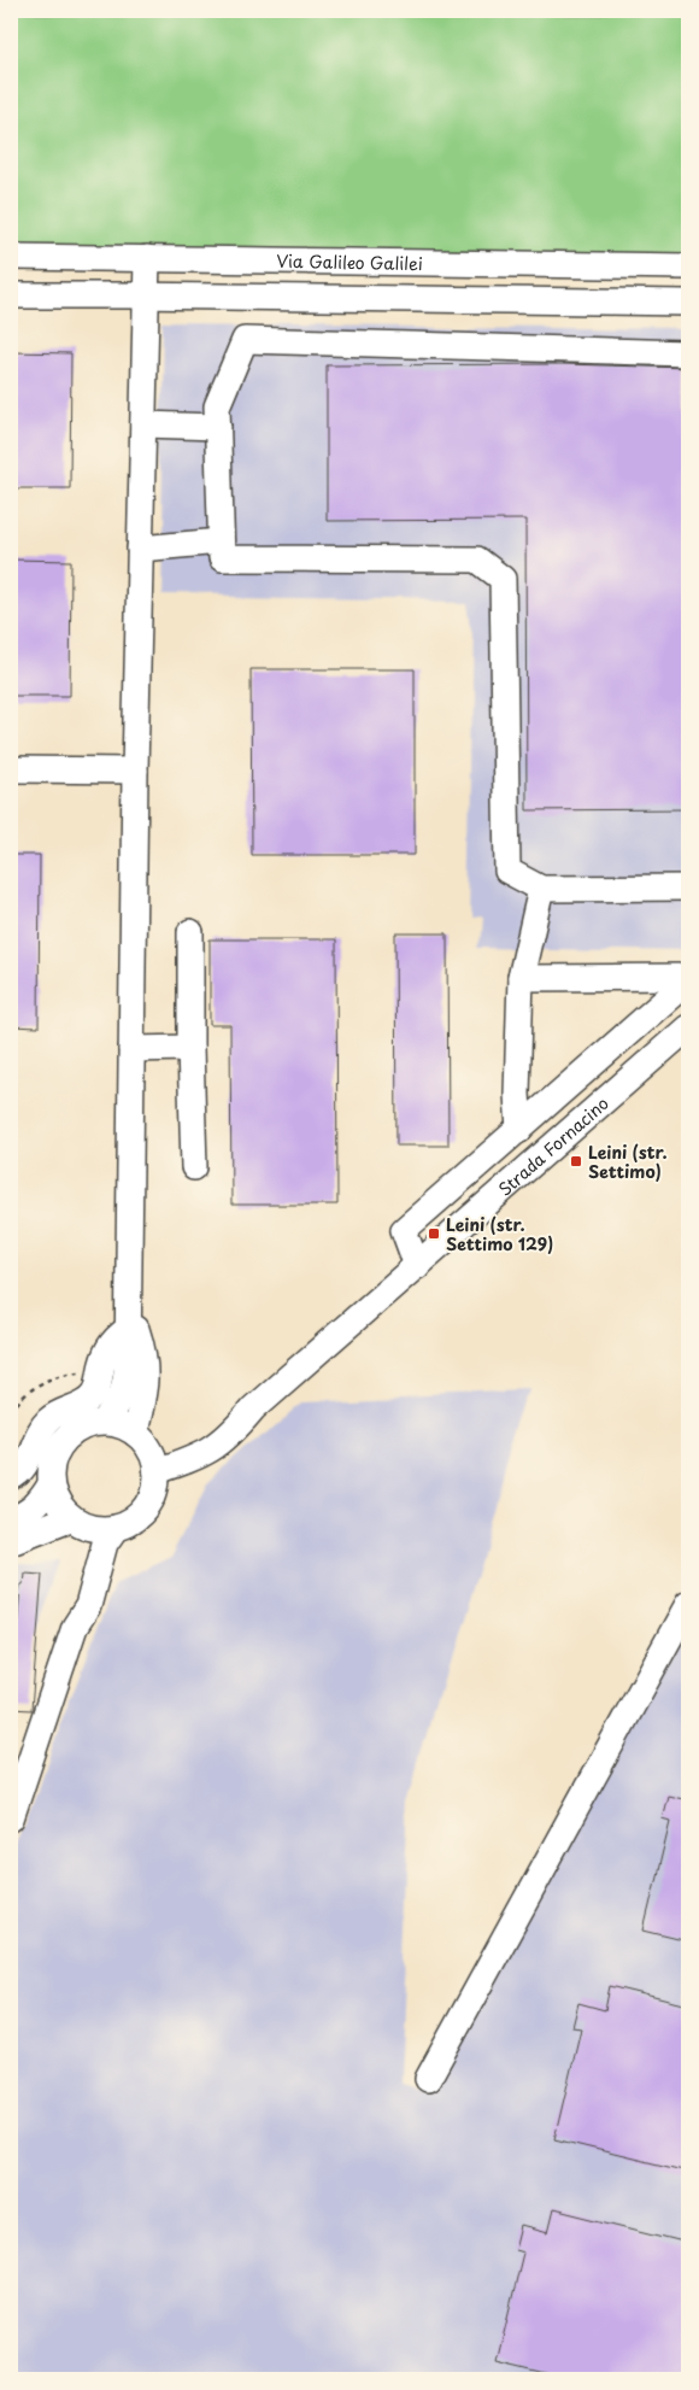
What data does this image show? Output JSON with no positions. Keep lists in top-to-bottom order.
{
  "streets": {
    "street": ["Via Galileo Galilei", "Strada Fornacino"]
  },
  "places": {
    "transit": ["Leini (str. Settimo)", "Leini (str. Settimo 129)"]
  }
}
